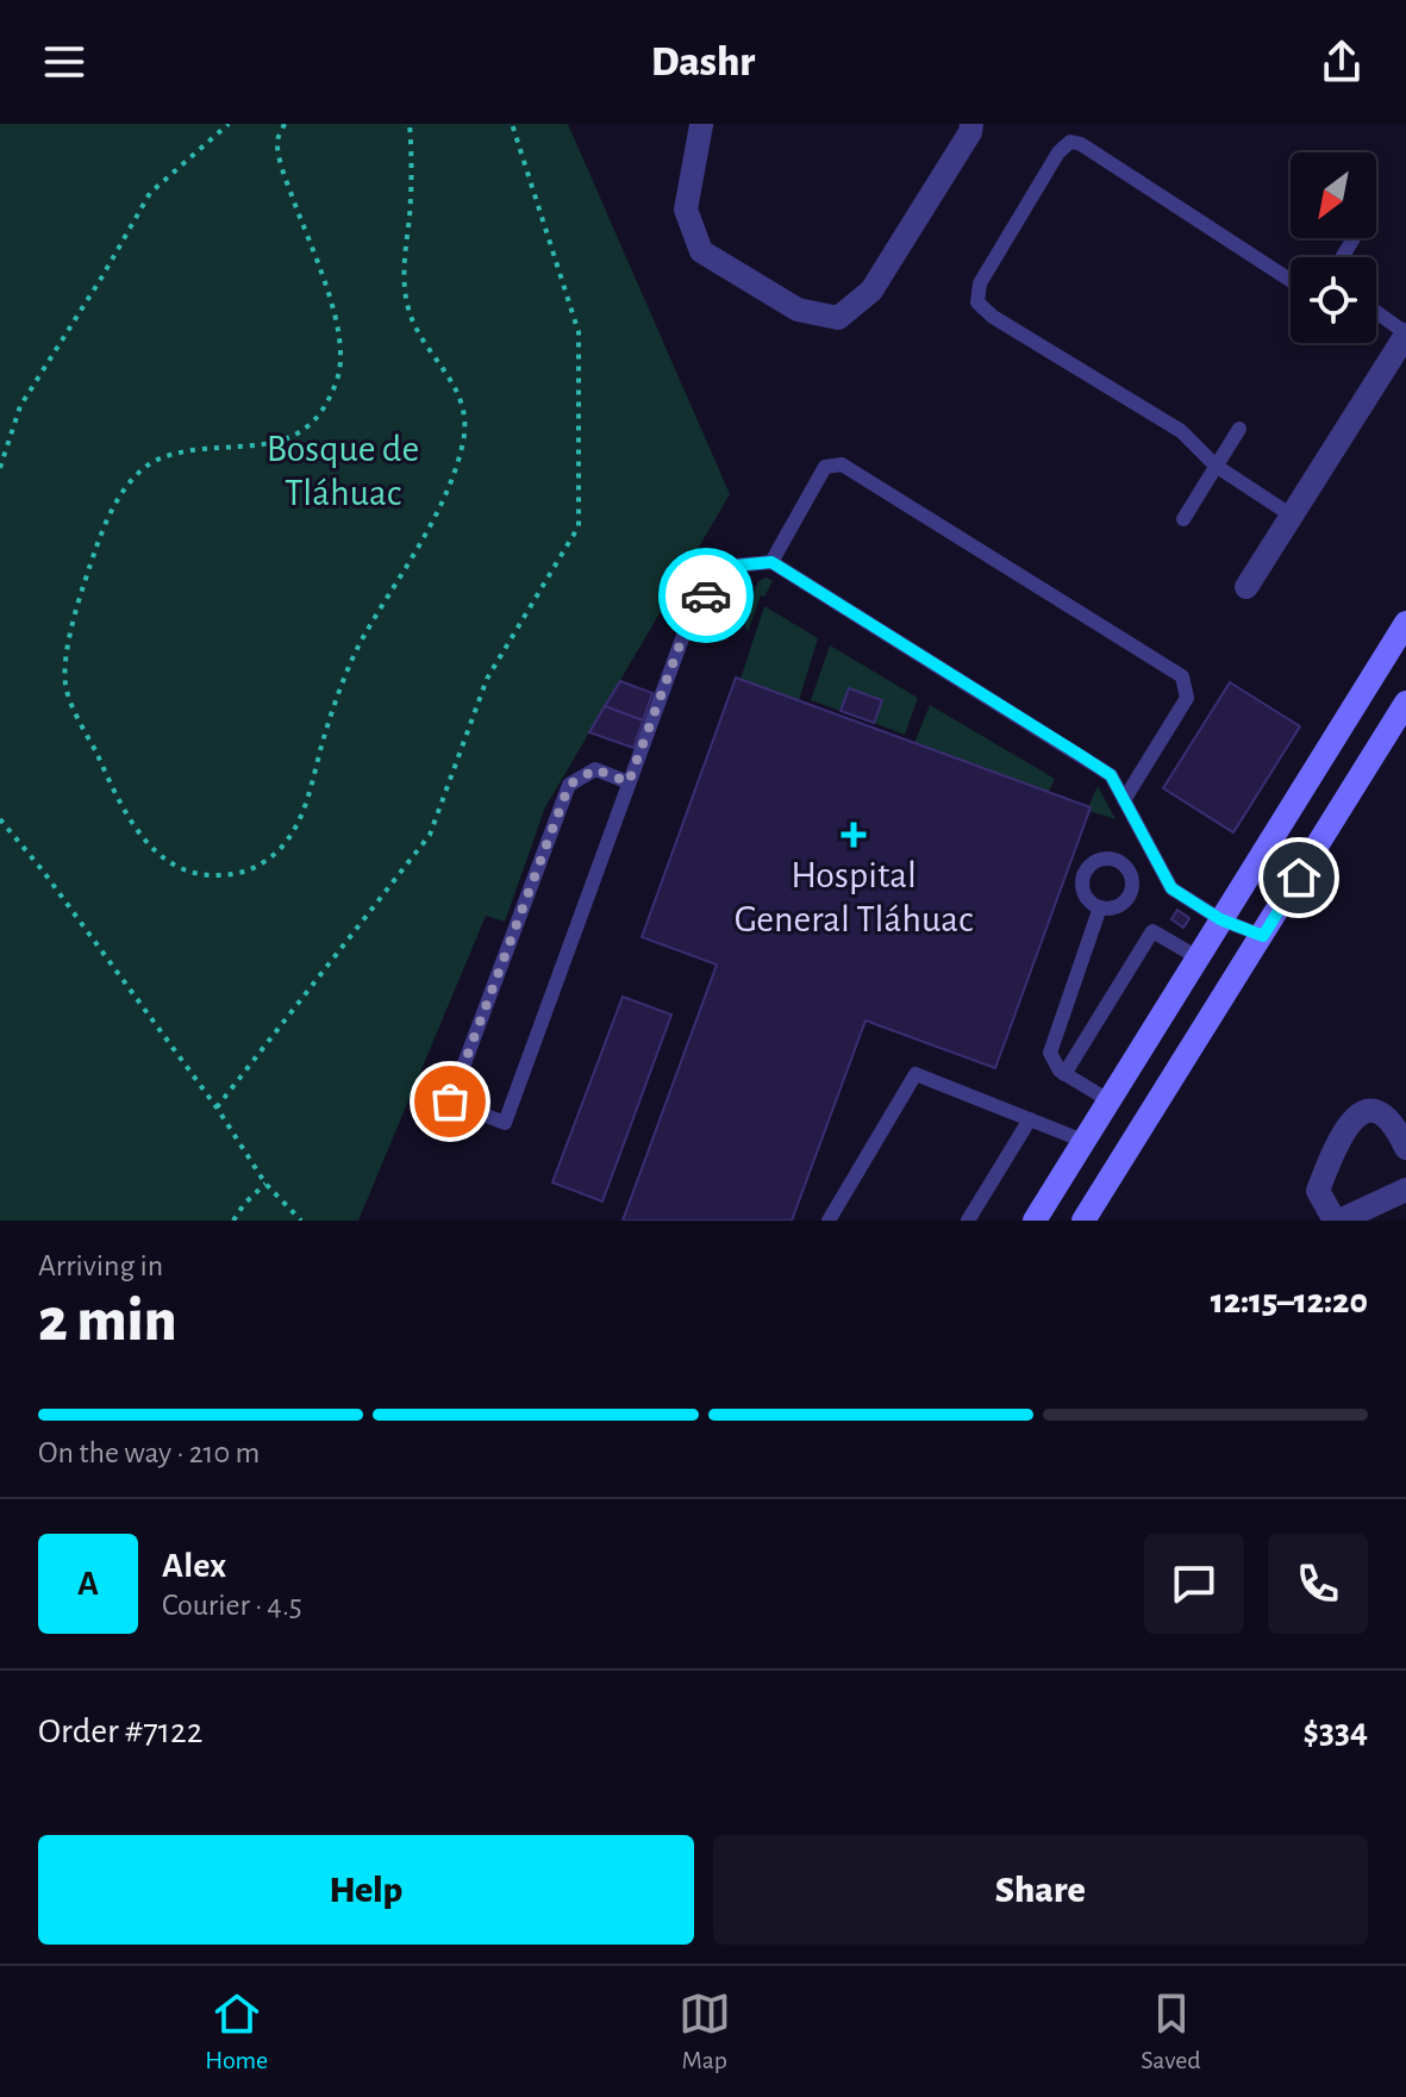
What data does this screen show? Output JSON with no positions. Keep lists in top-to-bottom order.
{
  "parks": ["Bosque de Tláhuac"],
  "places": {
    "health": ["Hospital General Tláhuac"]
  },
  "north": "bottom left",
  "page": {
    "header": "Dashr",
    "heading": ["2 min", "Arriving in", "12:15–12:20"],
    "panel": [
      "Alex",
      "Courier · 4.5",
      "Order #7122",
      "$334"
    ],
    "bar": "On the way · 210 m",
    "round": "A",
    "buttons": ["Help", "Share"],
    "tabs": ["Home", "Map", "Saved"]
  }
}
